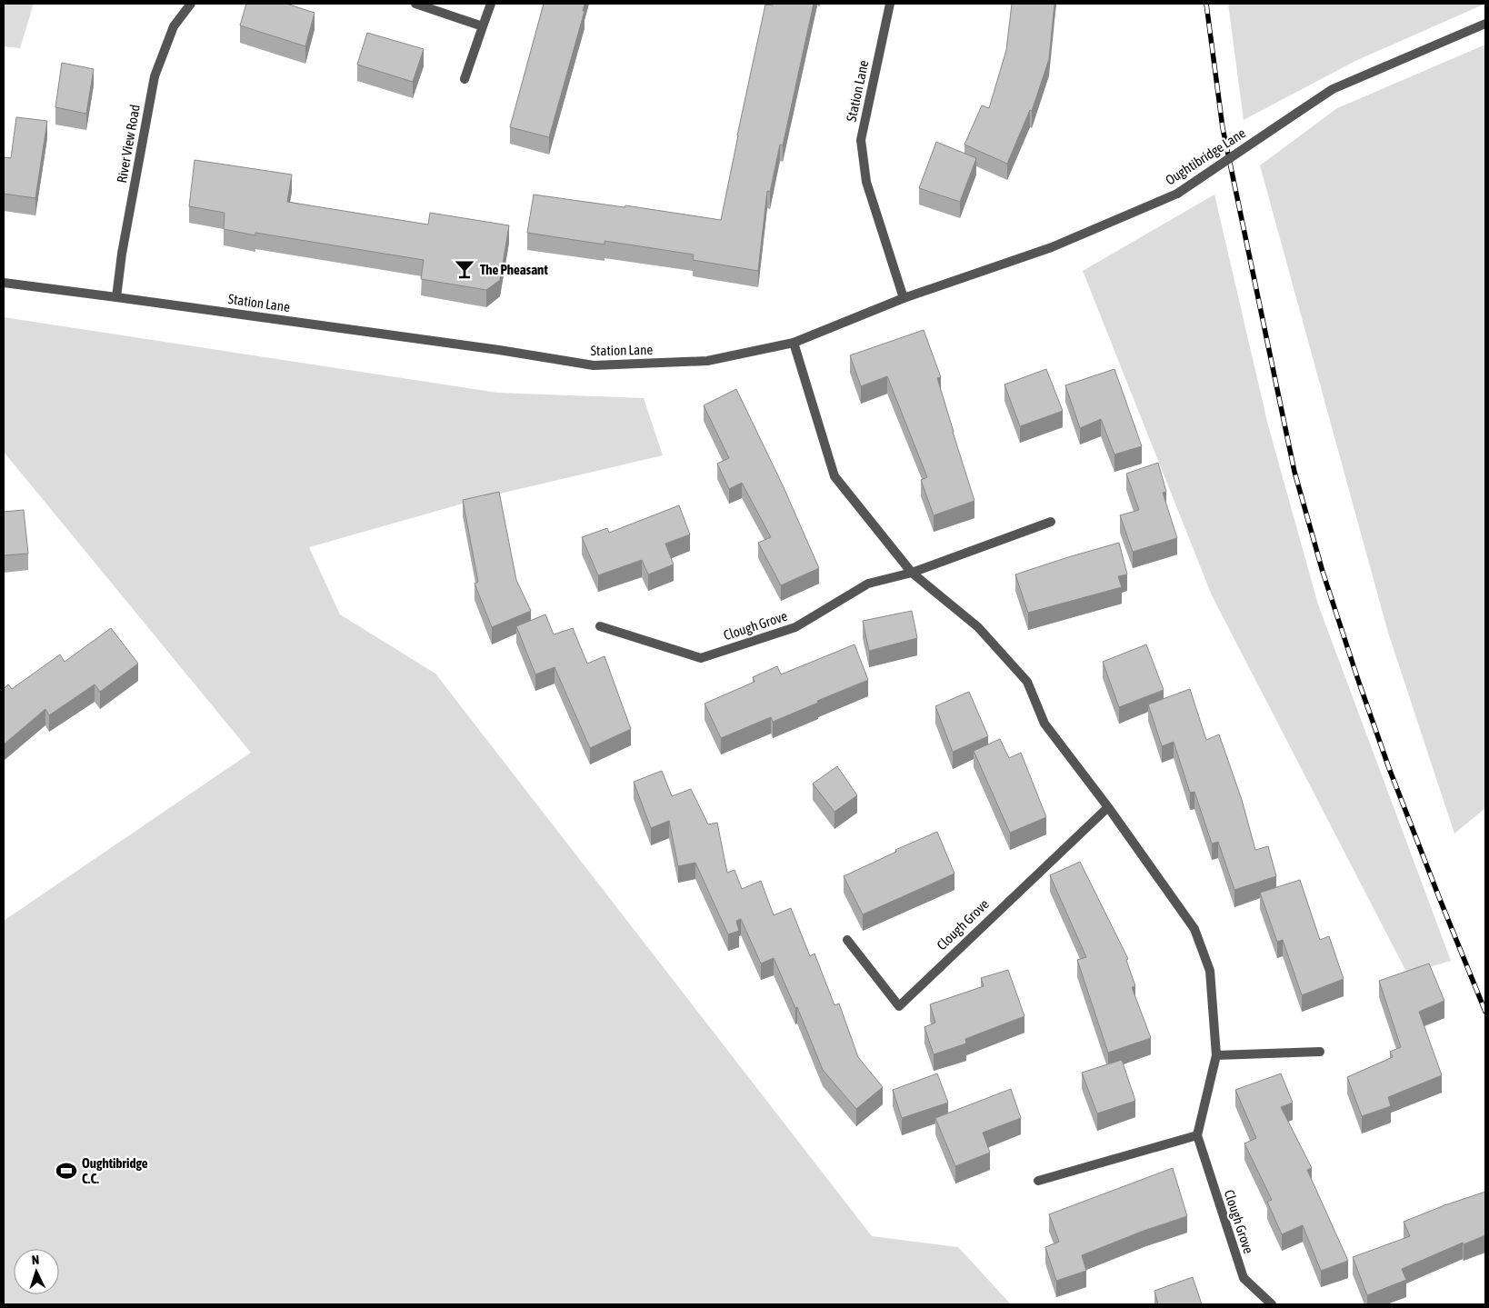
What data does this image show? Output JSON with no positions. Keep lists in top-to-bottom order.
{
  "streets": {
    "street": [
      "Station Lane",
      "River View Road",
      "Oughtibridge Lane",
      "Clough Grove"
    ]
  },
  "crossings": [
    ["Station Lane", "River View Road"],
    ["Station Lane", "Oughtibridge Lane"]
  ],
  "places": {
    "bar": ["The Pheasant"],
    "sports": ["Oughtibridge C.C."]
  },
  "north": "top"
}
